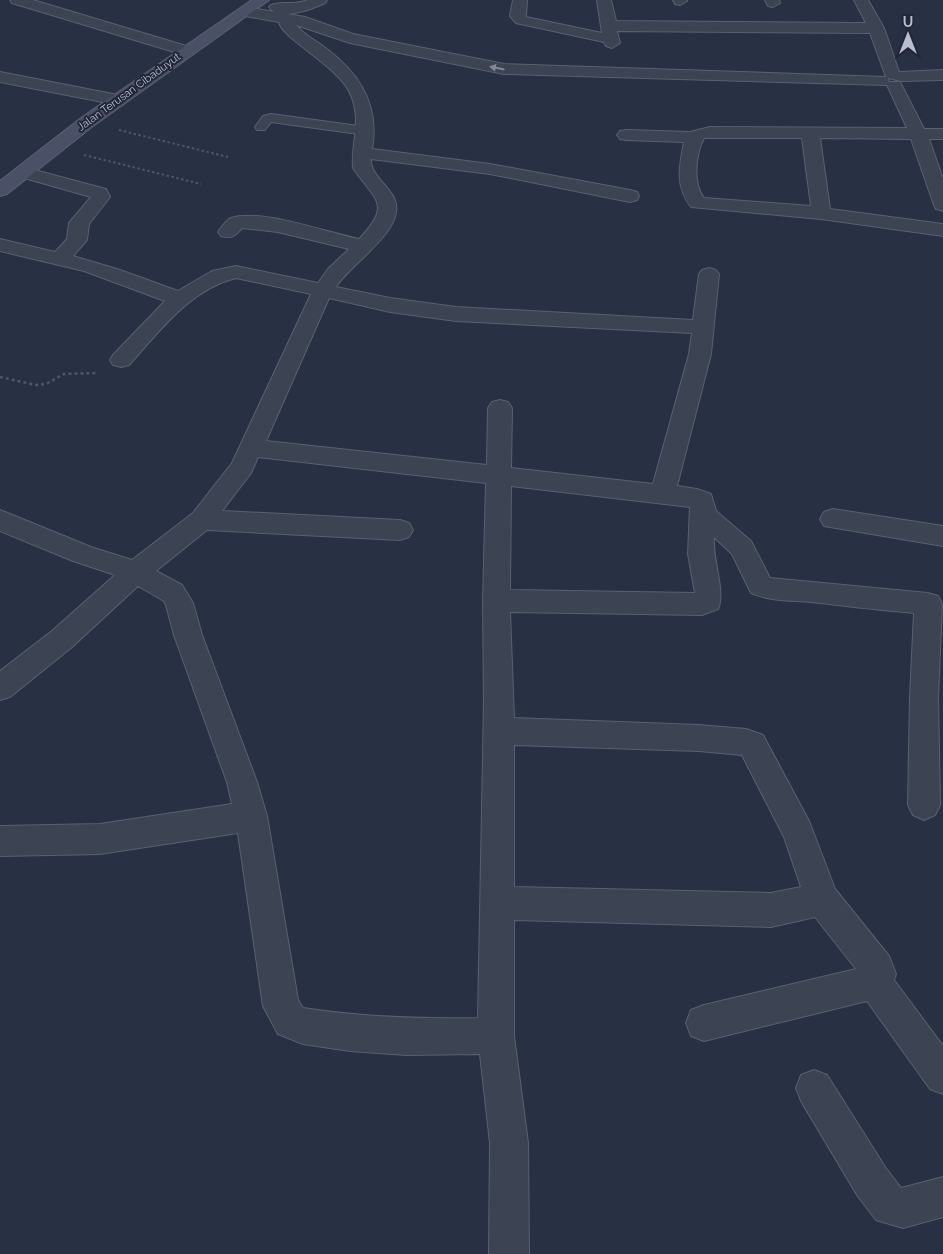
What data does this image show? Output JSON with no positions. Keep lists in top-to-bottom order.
{
  "streets": {
    "main road": ["Jalan Terusan Cibaduyut"]
  },
  "north": "top"
}
